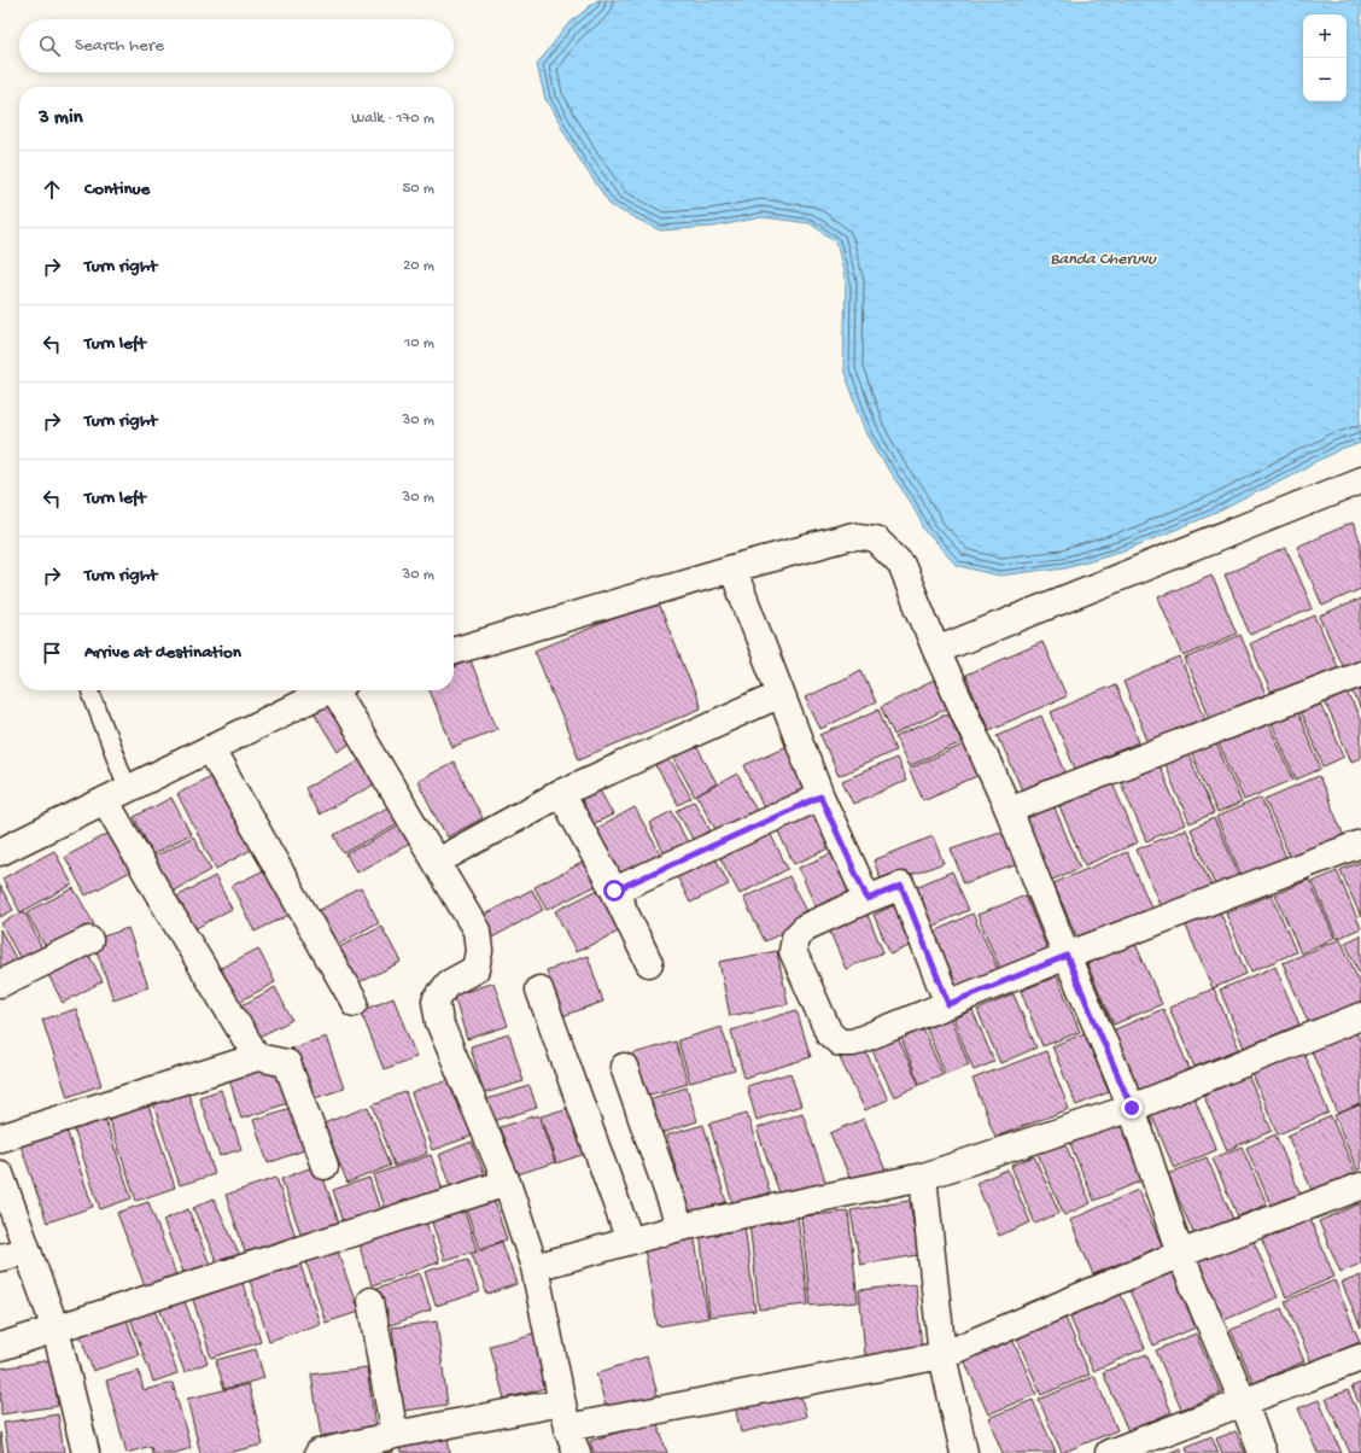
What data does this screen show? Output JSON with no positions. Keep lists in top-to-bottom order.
{
  "water": ["Banda Cheruvu"],
  "page": {
    "map_buttons": ["+", "−"],
    "search": "Search here",
    "heading": ["3 min", "Walk · 170 m"],
    "list": [
      ["Continue", "50 m"],
      ["Turn right", "20 m"],
      ["Turn left", "10 m"],
      ["Turn right", "30 m"],
      ["Turn left", "30 m"],
      ["Turn right", "30 m"],
      "Arrive at destination"
    ]
  }
}
